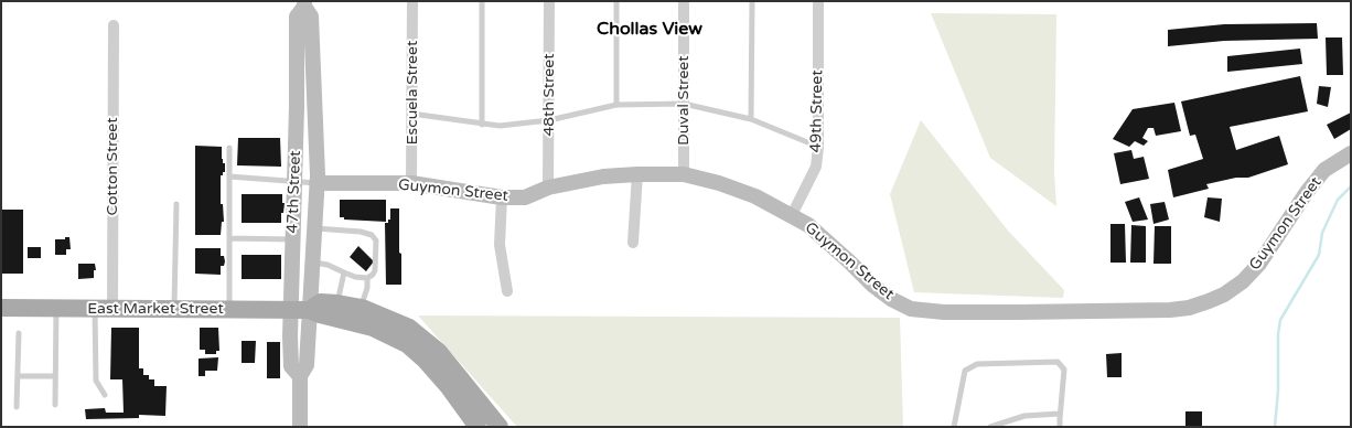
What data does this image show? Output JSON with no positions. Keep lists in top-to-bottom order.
{
  "streets": {
    "main road": ["East Market Street"],
    "street": [
      "Escuela Street",
      "48th Street",
      "Duval Street",
      "49th Street",
      "Cotton Street",
      "Guymon Street",
      "47th Street"
    ]
  },
  "crossings": [
    ["Escuela Street", "Guymon Street"],
    ["48th Street", "Guymon Street"],
    ["Duval Street", "Guymon Street"],
    ["49th Street", "Guymon Street"],
    ["Cotton Street", "East Market Street"],
    ["Guymon Street", "47th Street"],
    ["47th Street", "East Market Street"]
  ],
  "districts": ["Chollas View"]
}
